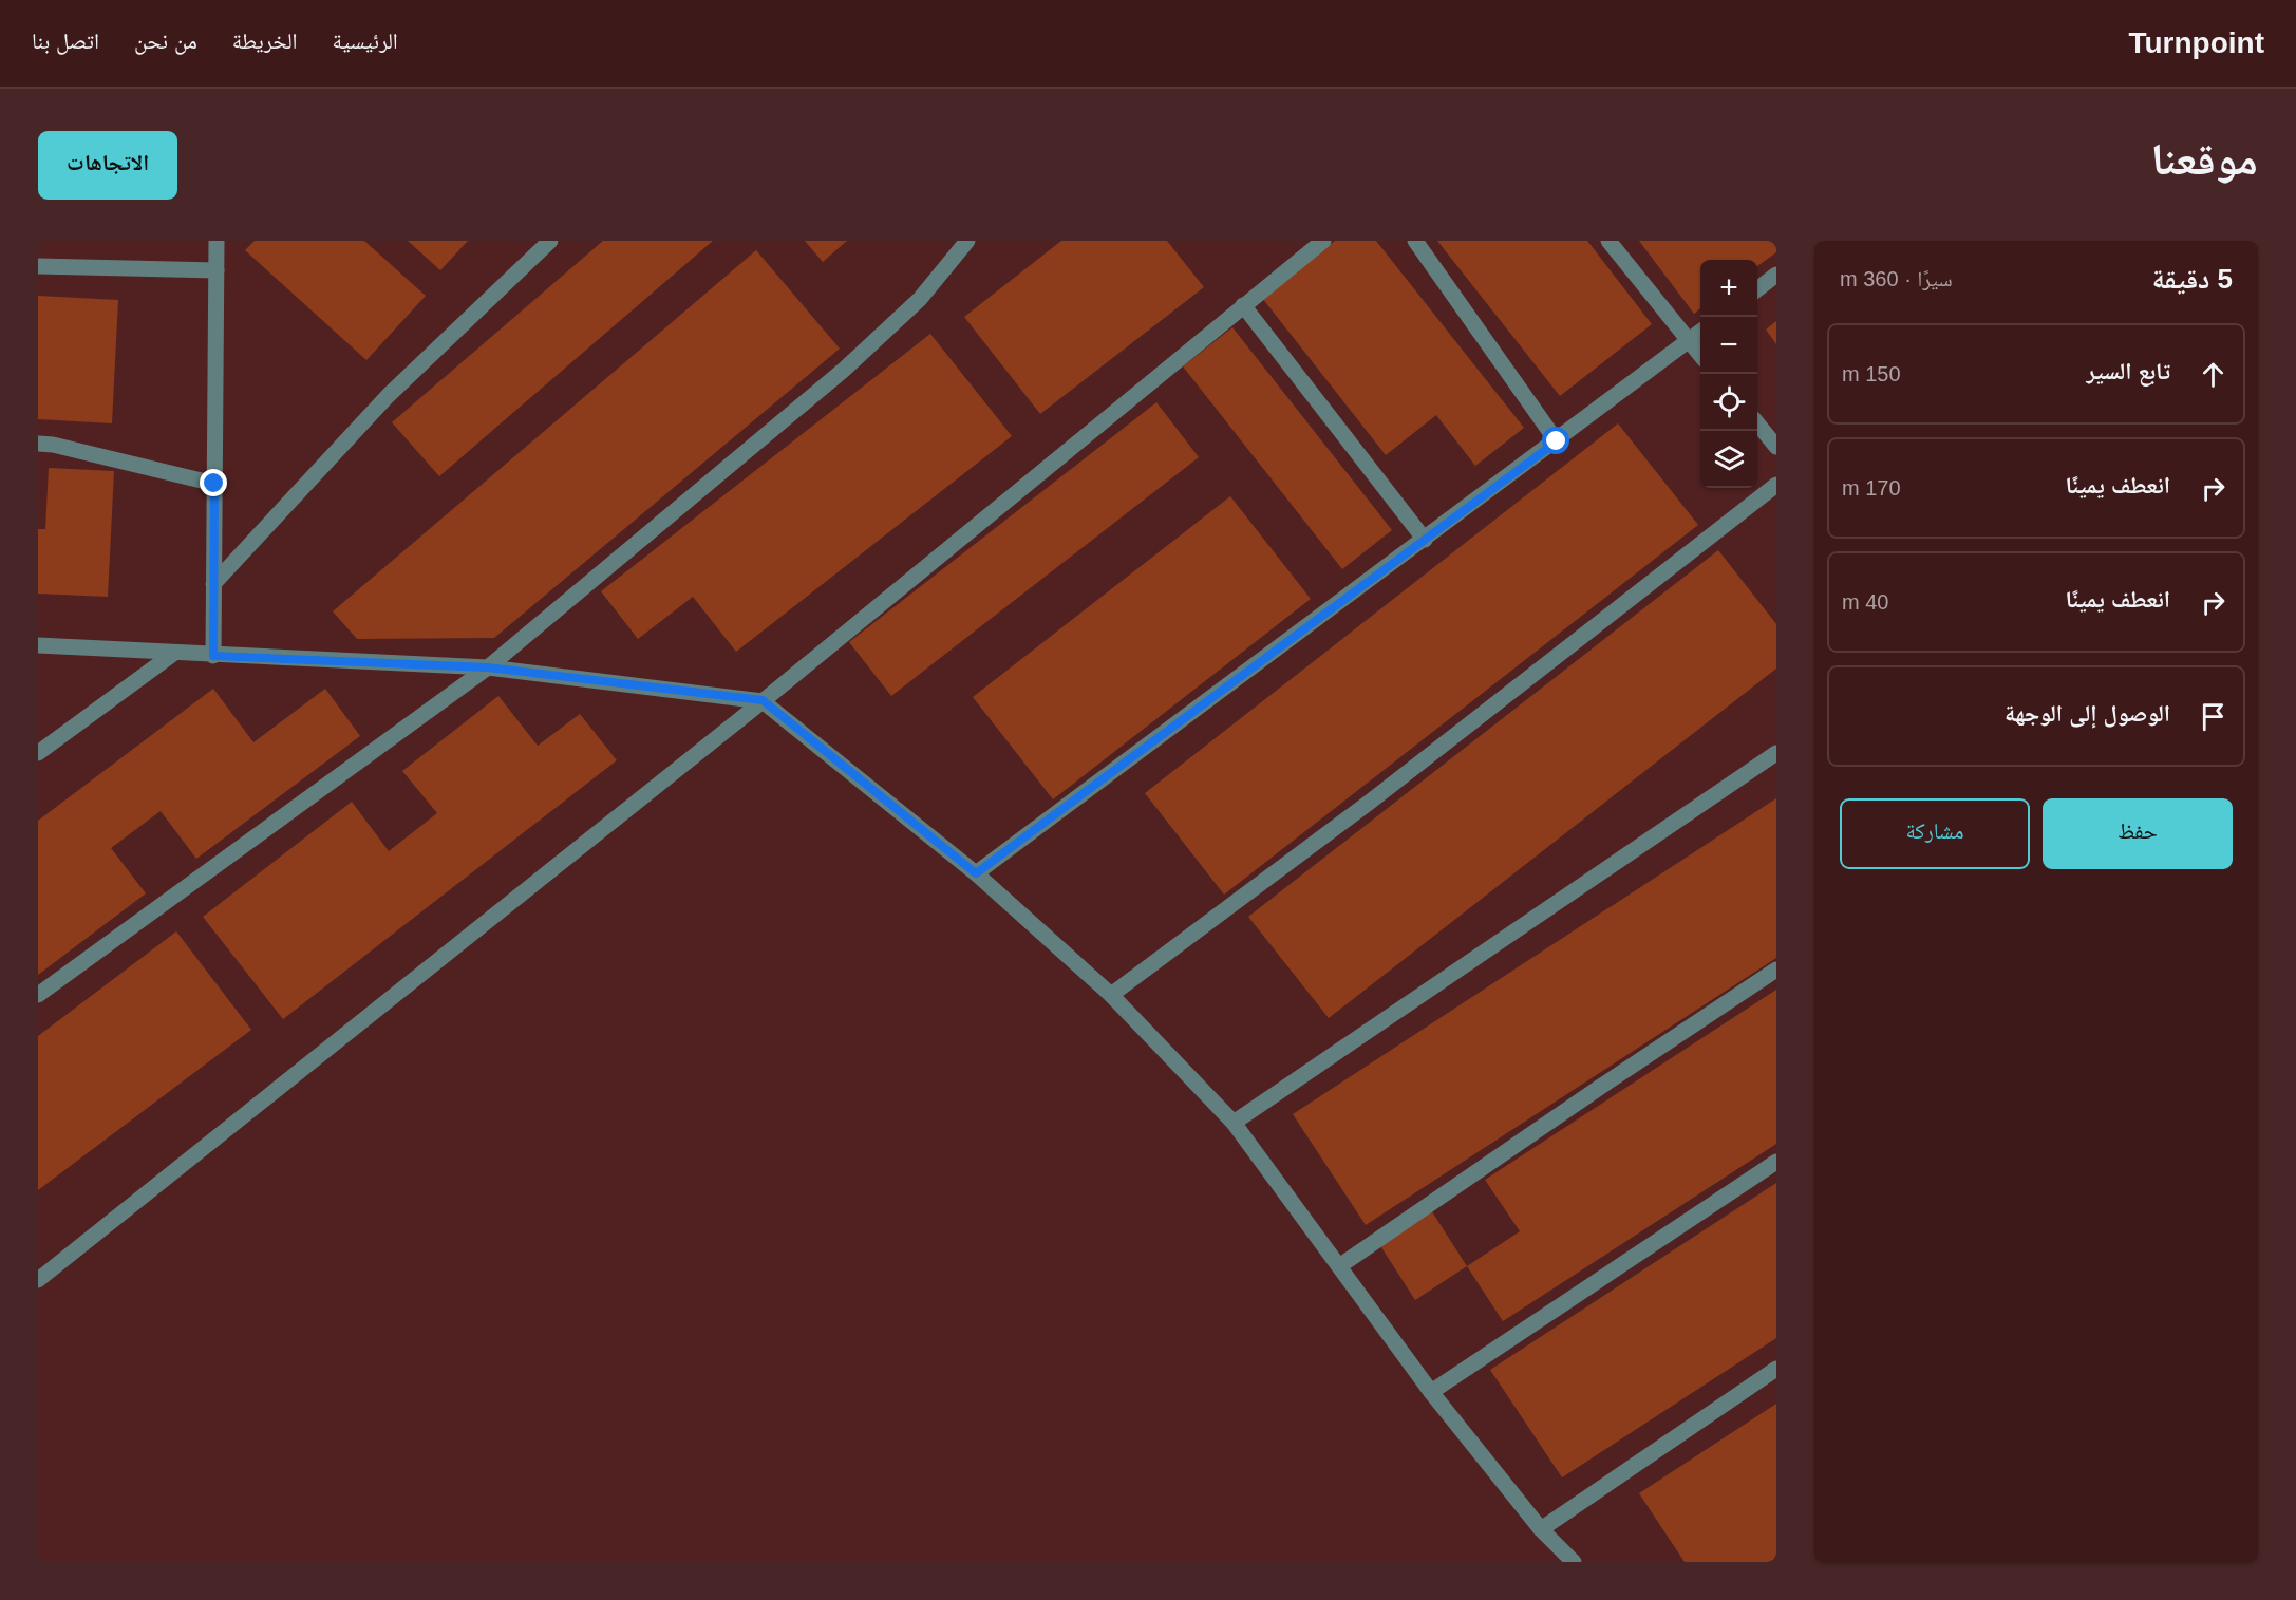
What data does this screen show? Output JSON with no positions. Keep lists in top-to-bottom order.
{
  "page": {
    "header": "Turnpoint",
    "nav": [
      "الرئيسية",
      "الخريطة",
      "من نحن",
      "اتصل بنا"
    ],
    "title": "موقعنا",
    "buttons": [
      "الاتجاهات",
      ["حفظ", "مشاركة"]
    ],
    "heading": ["5 دقيقة", "سيرًا · 360 m"],
    "map_buttons": ["+", "−"],
    "list": [
      ["تابع السير", "150 m"],
      ["انعطف يمينًا", "170 m"],
      ["انعطف يمينًا", "40 m"],
      "الوصول إلى الوجهة"
    ]
  }
}
